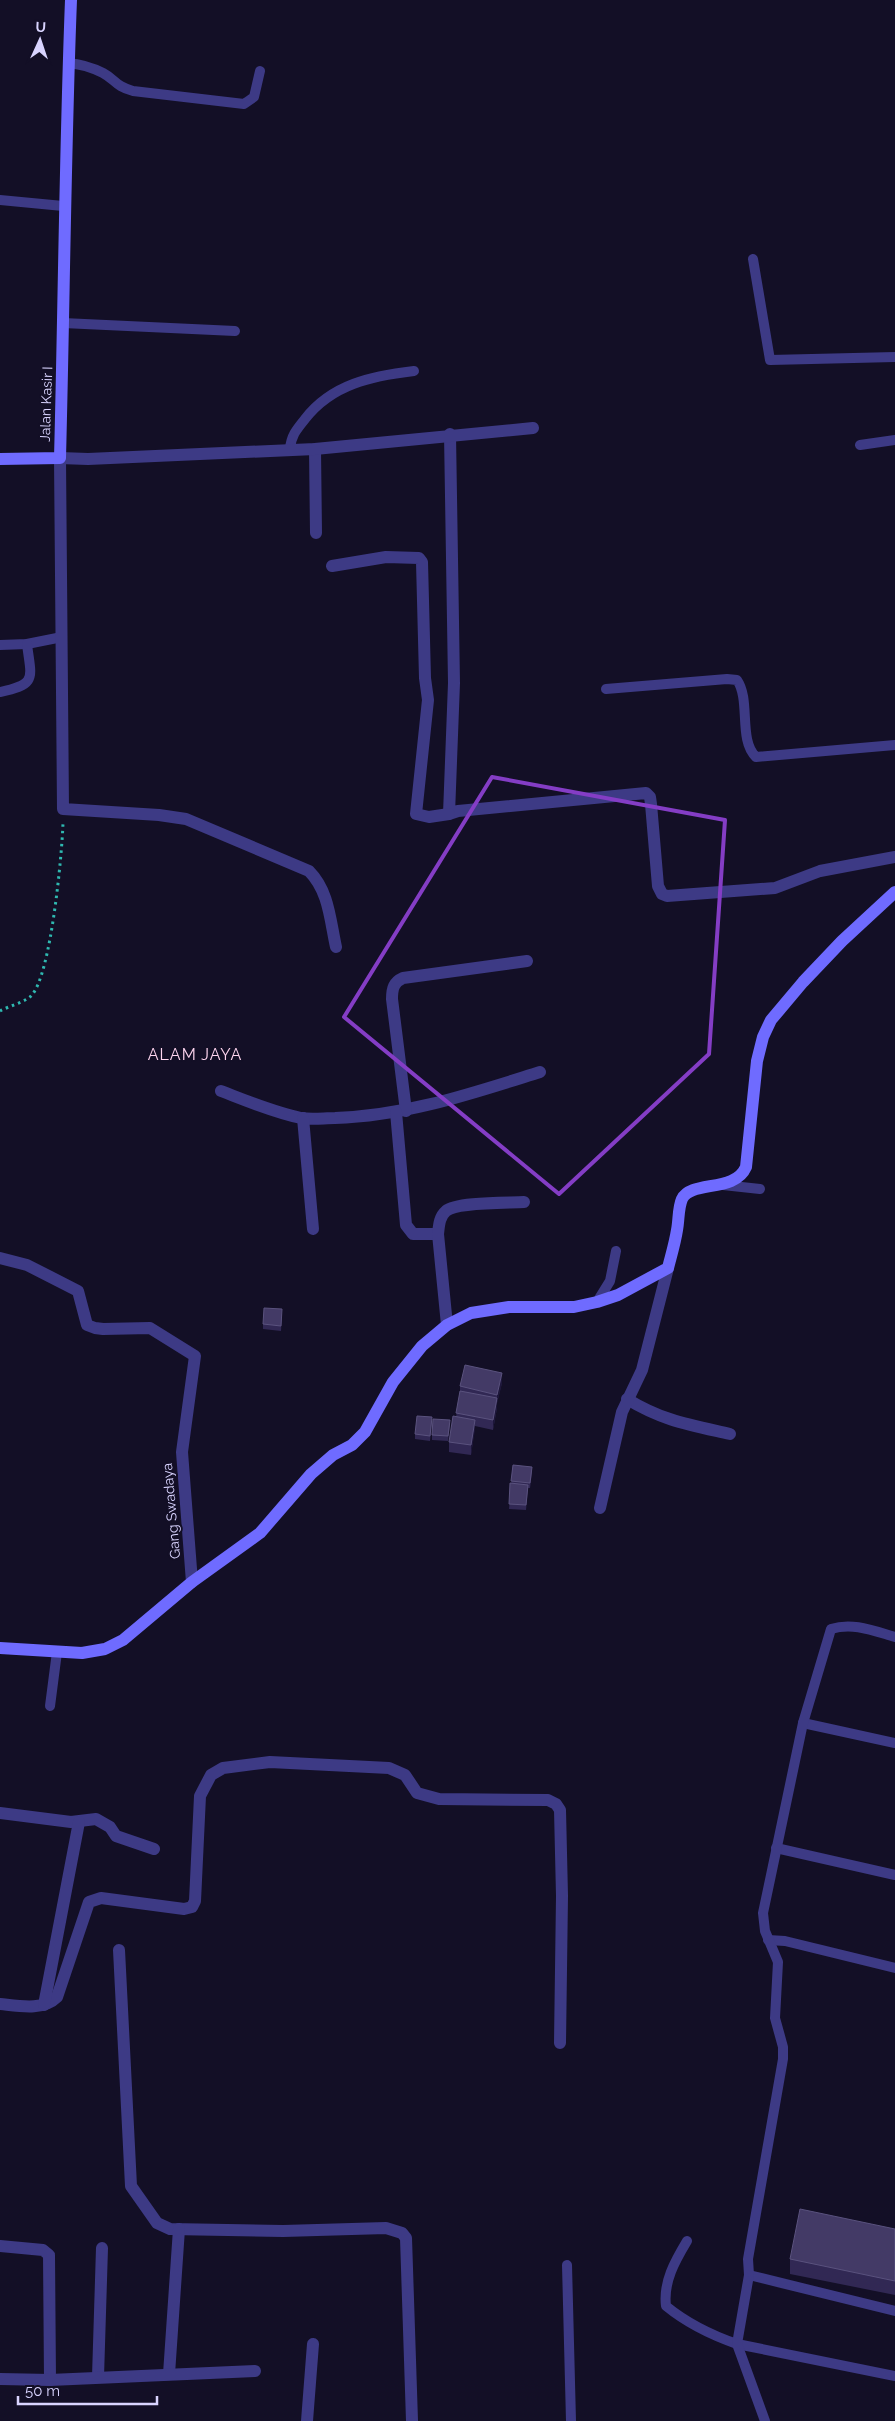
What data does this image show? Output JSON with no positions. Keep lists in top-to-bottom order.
{
  "streets": {
    "street": ["Jalan Kasir I", "Gang Swadaya"]
  },
  "districts": ["ALAM JAYA"],
  "scale_bar": "50 m",
  "north": "top"
}
